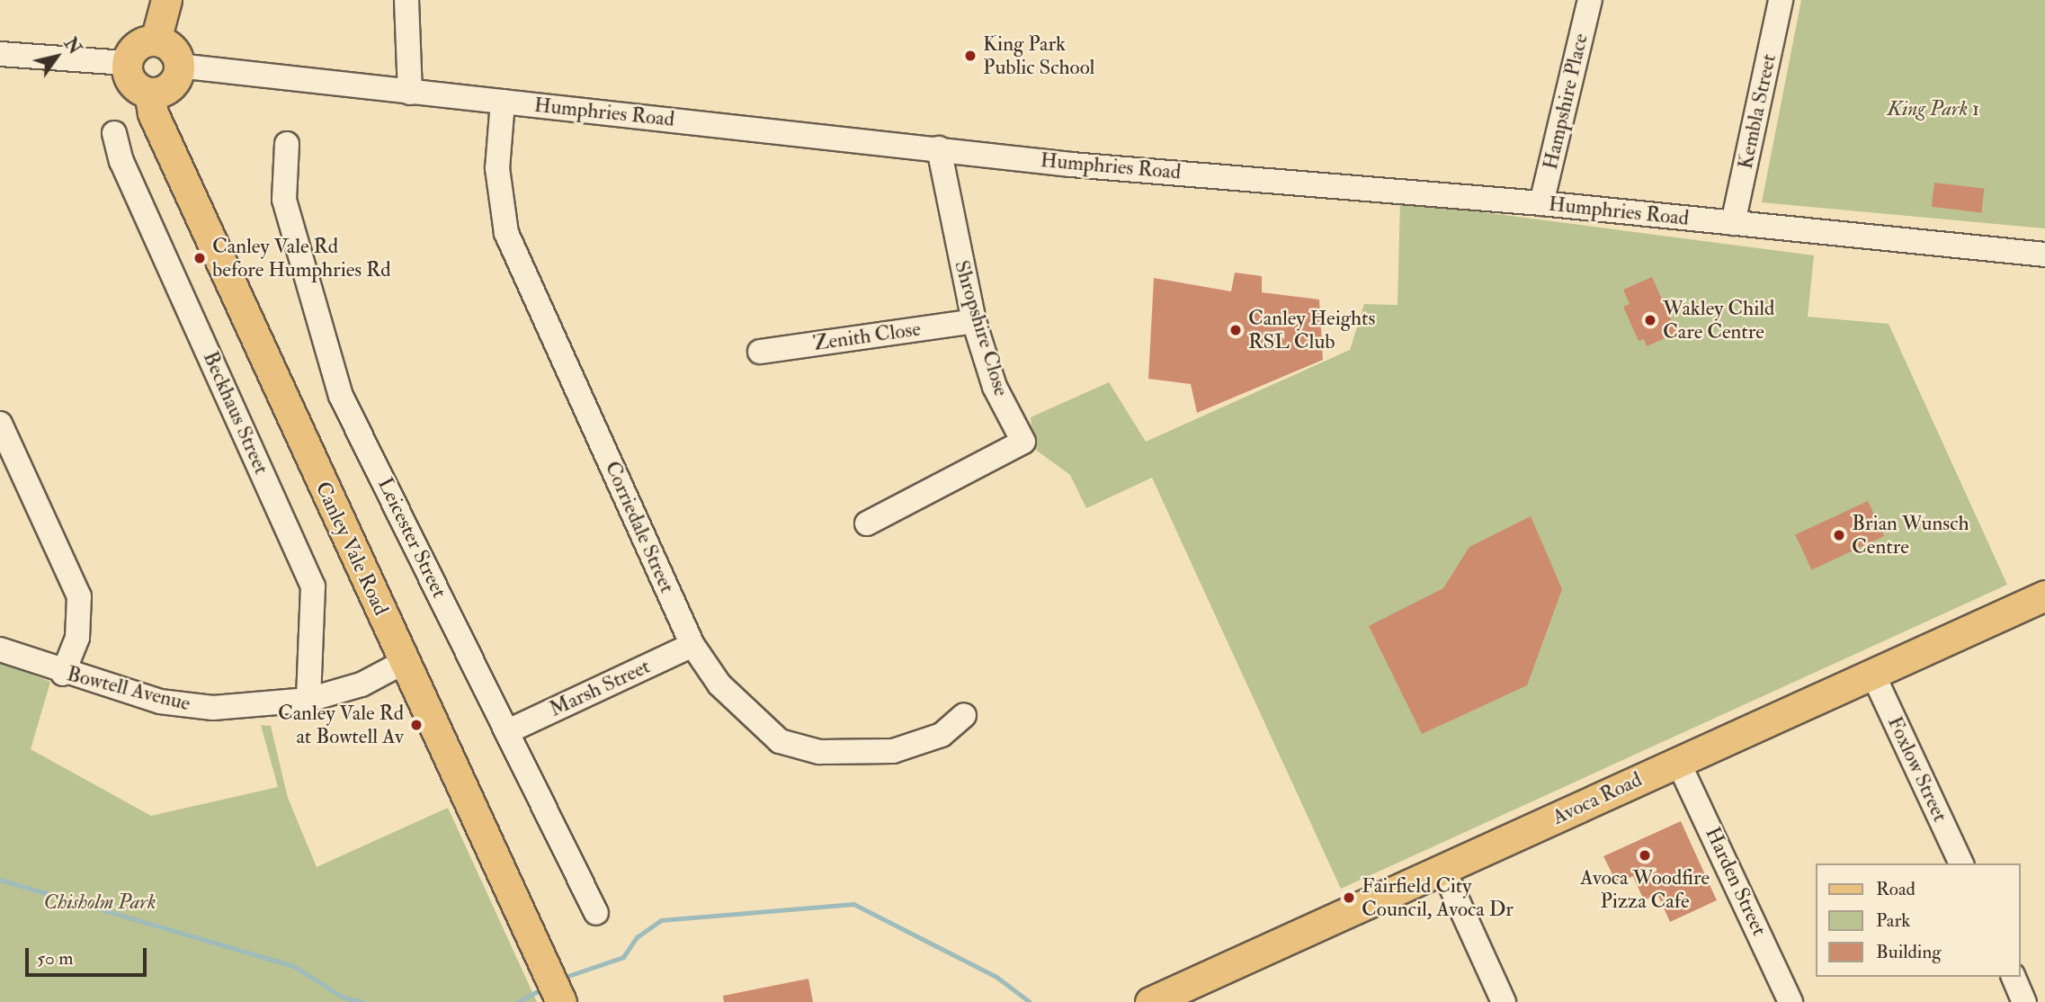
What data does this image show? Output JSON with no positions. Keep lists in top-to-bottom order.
{
  "streets": {
    "main road": ["Canley Vale Road", "Avoca Road"],
    "street": [
      "Hampshire Place",
      "Kembla Street",
      "Humphries Road",
      "Shropshire Close",
      "Zenith Close",
      "Beckhaus Street",
      "Corriedale Street",
      "Leicester Street",
      "Marsh Street",
      "Bowtell Avenue",
      "Foxlow Street",
      "Harden Street"
    ]
  },
  "crossings": [
    ["Hampshire Place", "Humphries Road"],
    ["Kembla Street", "Humphries Road"],
    ["Humphries Road", "Shropshire Close"],
    ["Humphries Road", "Corriedale Street"],
    ["Humphries Road", "Canley Vale Road"],
    ["Shropshire Close", "Zenith Close"],
    ["Beckhaus Street", "Bowtell Avenue"],
    ["Corriedale Street", "Marsh Street"],
    ["Leicester Street", "Marsh Street"],
    ["Canley Vale Road", "Bowtell Avenue"],
    ["Foxlow Street", "Avoca Road"],
    ["Avoca Road", "Harden Street"]
  ],
  "parks": ["King Park 1", "Chisholm Park"],
  "places": [
    "King Park Public School",
    "Canley Vale Rd before Humphries Rd",
    "Wakley Child Care Centre",
    "Canley Heights RSL Club",
    "Brian Wunsch Centre",
    "Canley Vale Rd at Bowtell Av",
    "Avoca Woodfire Pizza Cafe",
    "Fairfield City Council, Avoca Dr"
  ],
  "legend": ["Road", "Park", "Building"],
  "scale_bar": "50 m",
  "north": "top right"
}
